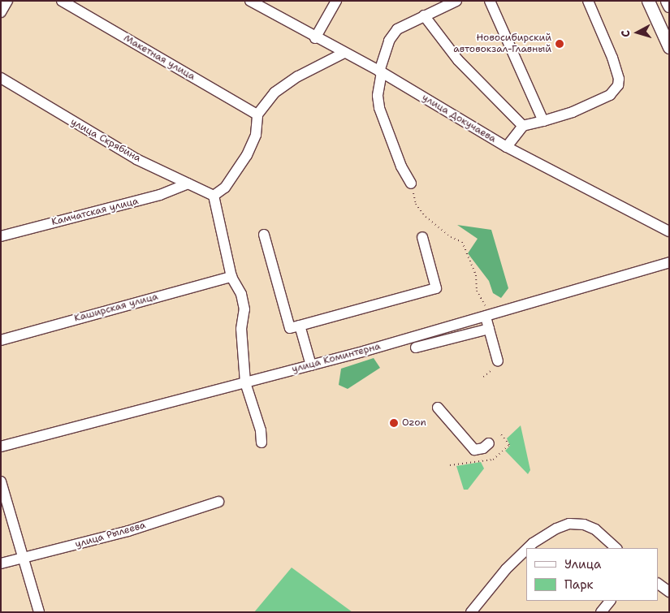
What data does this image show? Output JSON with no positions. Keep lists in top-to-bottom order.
{
  "streets": {
    "street": [
      "Макетная улица",
      "улица Докучаева",
      "улица Скрябина",
      "Камчатская улица",
      "Каширская улица",
      "улица Коминтерна",
      "улица Рылеева"
    ]
  },
  "crossings": [
    ["улица Скрябина", "Камчатская улица"]
  ],
  "places": ["Новосибирский автовокзал-Главный", "Ozon"],
  "legend": ["Улица", "Парк"],
  "north": "left"
}
